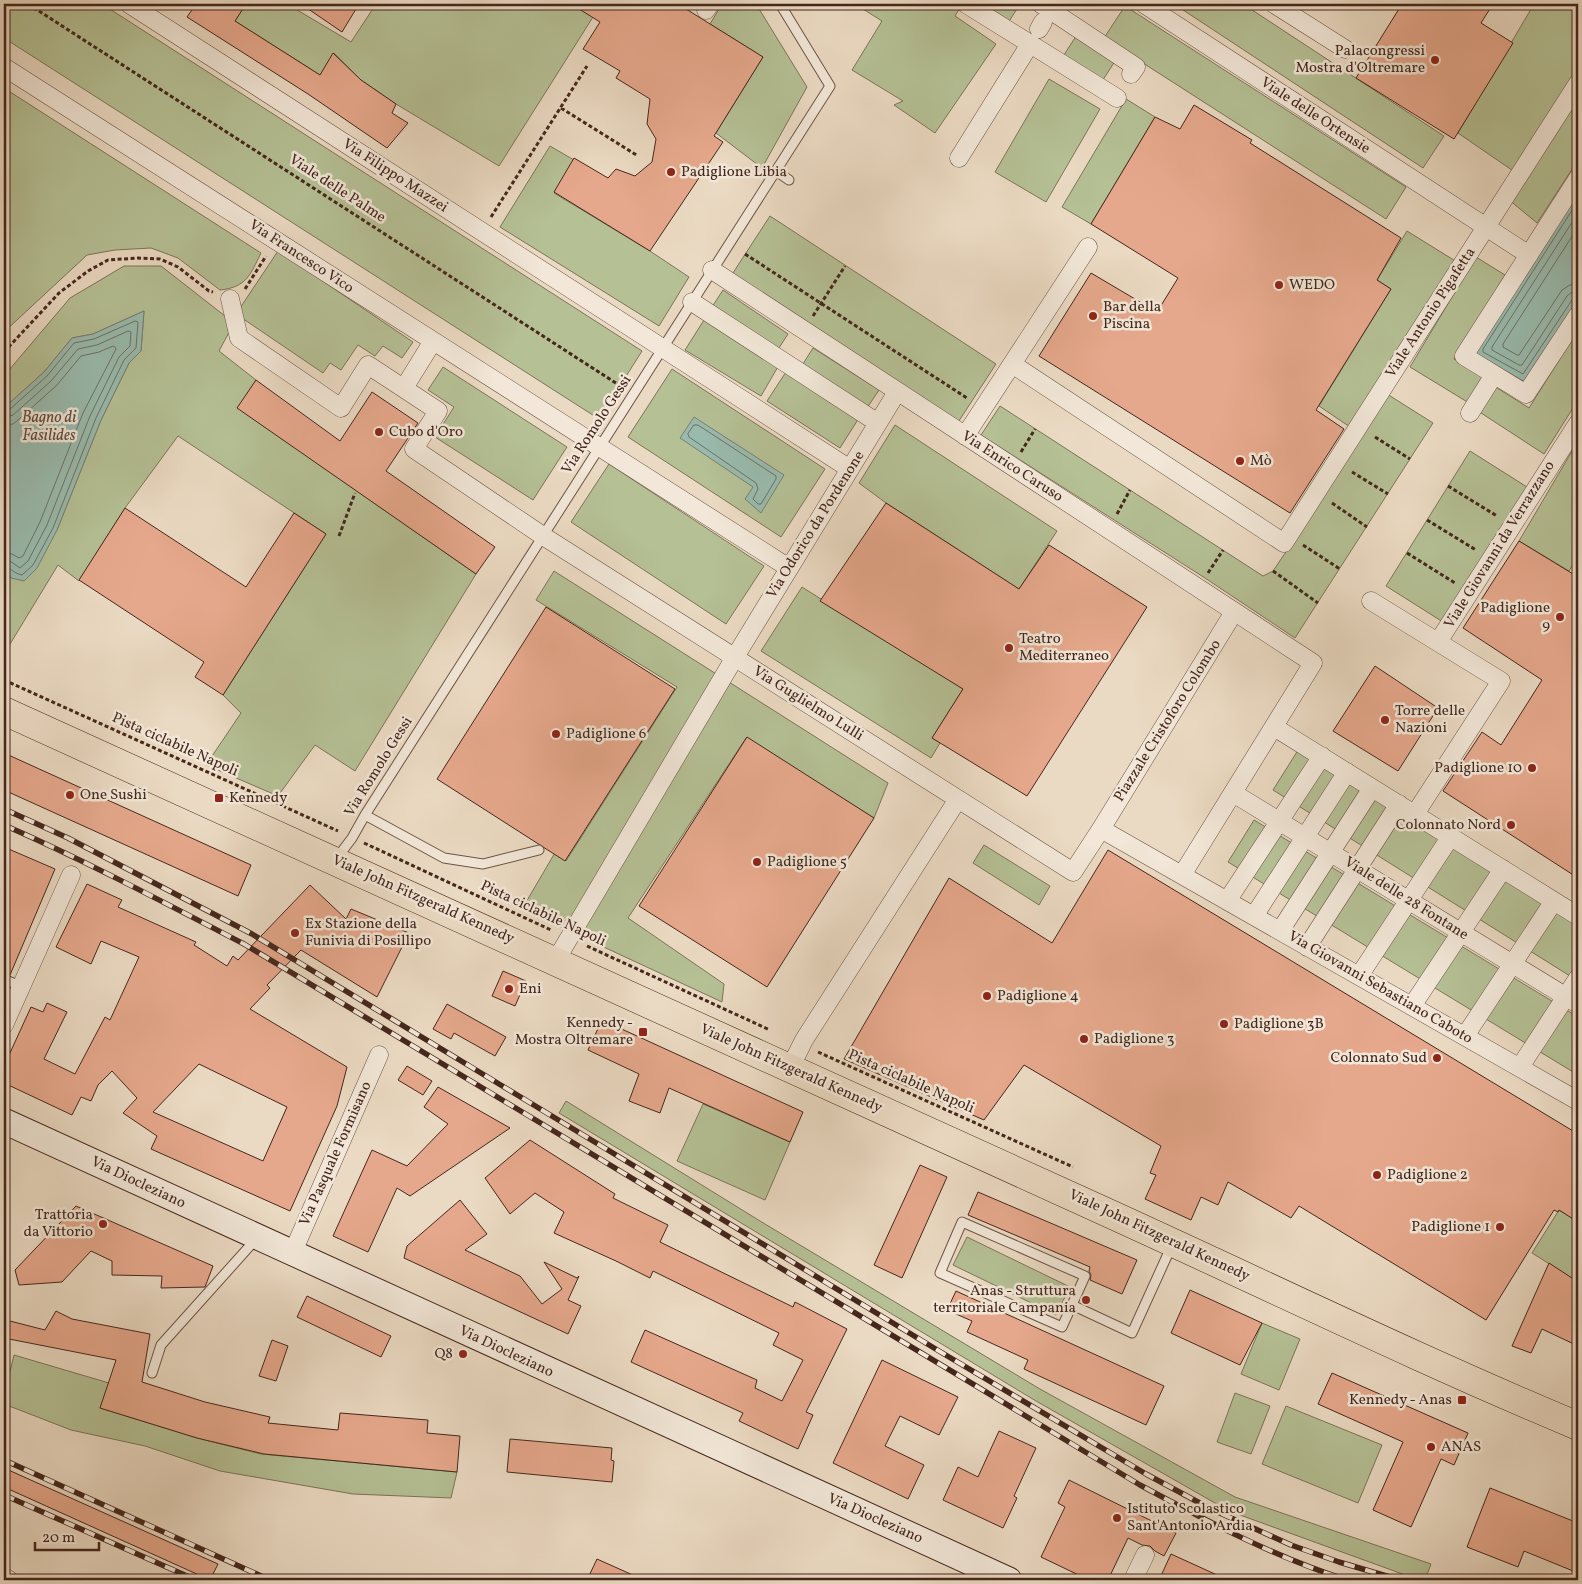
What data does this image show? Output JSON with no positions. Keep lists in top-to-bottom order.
{
  "streets": {
    "main road": ["Viale John Fitzgerald Kennedy"],
    "street": [
      "Viale delle Ortensie",
      "Via Filippo Mazzei",
      "Via Francesco Vico",
      "Viale Antonio Pigafetta",
      "Via Enrico Caruso",
      "Via Odorico da Pordenone",
      "Viale Giovanni da Verrazzano",
      "Via Guglielmo Lulli",
      "Piazzale Cristoforo Colombo",
      "Viale delle 28 Fontane",
      "Via Giovanni Sebastiano Caboto",
      "Via Pasquale Formisano",
      "Via Diocleziano"
    ],
    "lane": ["Via Romolo Gessi"],
    "path": ["Viale delle Palme", "Pista ciclabile Napoli"]
  },
  "crossings": [
    ["Viale delle Ortensie", "Viale Antonio Pigafetta"],
    ["Via Filippo Mazzei", "Via Romolo Gessi"],
    ["Via Filippo Mazzei", "Via Odorico da Pordenone"],
    ["Viale delle Palme", "Via Romolo Gessi"],
    ["Via Francesco Vico", "Via Romolo Gessi"],
    ["Via Francesco Vico", "Via Odorico da Pordenone"],
    ["Via Romolo Gessi", "Via Enrico Caruso"],
    ["Via Romolo Gessi", "Via Guglielmo Lulli"],
    ["Via Romolo Gessi", "Pista ciclabile Napoli"],
    ["Via Romolo Gessi", "Viale John Fitzgerald Kennedy"],
    ["Via Enrico Caruso", "Via Odorico da Pordenone"],
    ["Via Enrico Caruso", "Piazzale Cristoforo Colombo"],
    ["Via Odorico da Pordenone", "Via Guglielmo Lulli"],
    ["Via Odorico da Pordenone", "Pista ciclabile Napoli"],
    ["Via Odorico da Pordenone", "Viale John Fitzgerald Kennedy"],
    ["Via Guglielmo Lulli", "Piazzale Cristoforo Colombo"],
    ["Pista ciclabile Napoli", "Viale John Fitzgerald Kennedy"],
    ["Via Pasquale Formisano", "Via Diocleziano"]
  ],
  "water": ["Bagno di Fasilides"],
  "places": {
    "other": [
      "Palacongressi Mostra d'Oltremare",
      "Padiglione Libia",
      "WEDO",
      "Bar della Piscina",
      "Cubo d'Oro",
      "Mò",
      "Padiglione 9",
      "Teatro Mediterraneo",
      "Torre delle Nazioni",
      "Padiglione 6",
      "Padiglione 10",
      "One Sushi",
      "Colonnato Nord",
      "Padiglione 5",
      "Ex Stazione della Funivia di Posillipo",
      "Eni",
      "Padiglione 4",
      "Padiglione 3B",
      "Padiglione 3",
      "Colonnato Sud",
      "Padiglione 2",
      "Trattoria da Vittorio",
      "Padiglione 1",
      "Anas - Struttura territoriale Campania",
      "Q8",
      "ANAS",
      "Istituto Scolastico Sant'Antonio Ardia"
    ],
    "transit": ["Kennedy", "Kennedy - Mostra Oltremare", "Kennedy - Anas"]
  },
  "scale_bar": "20 m"
}
